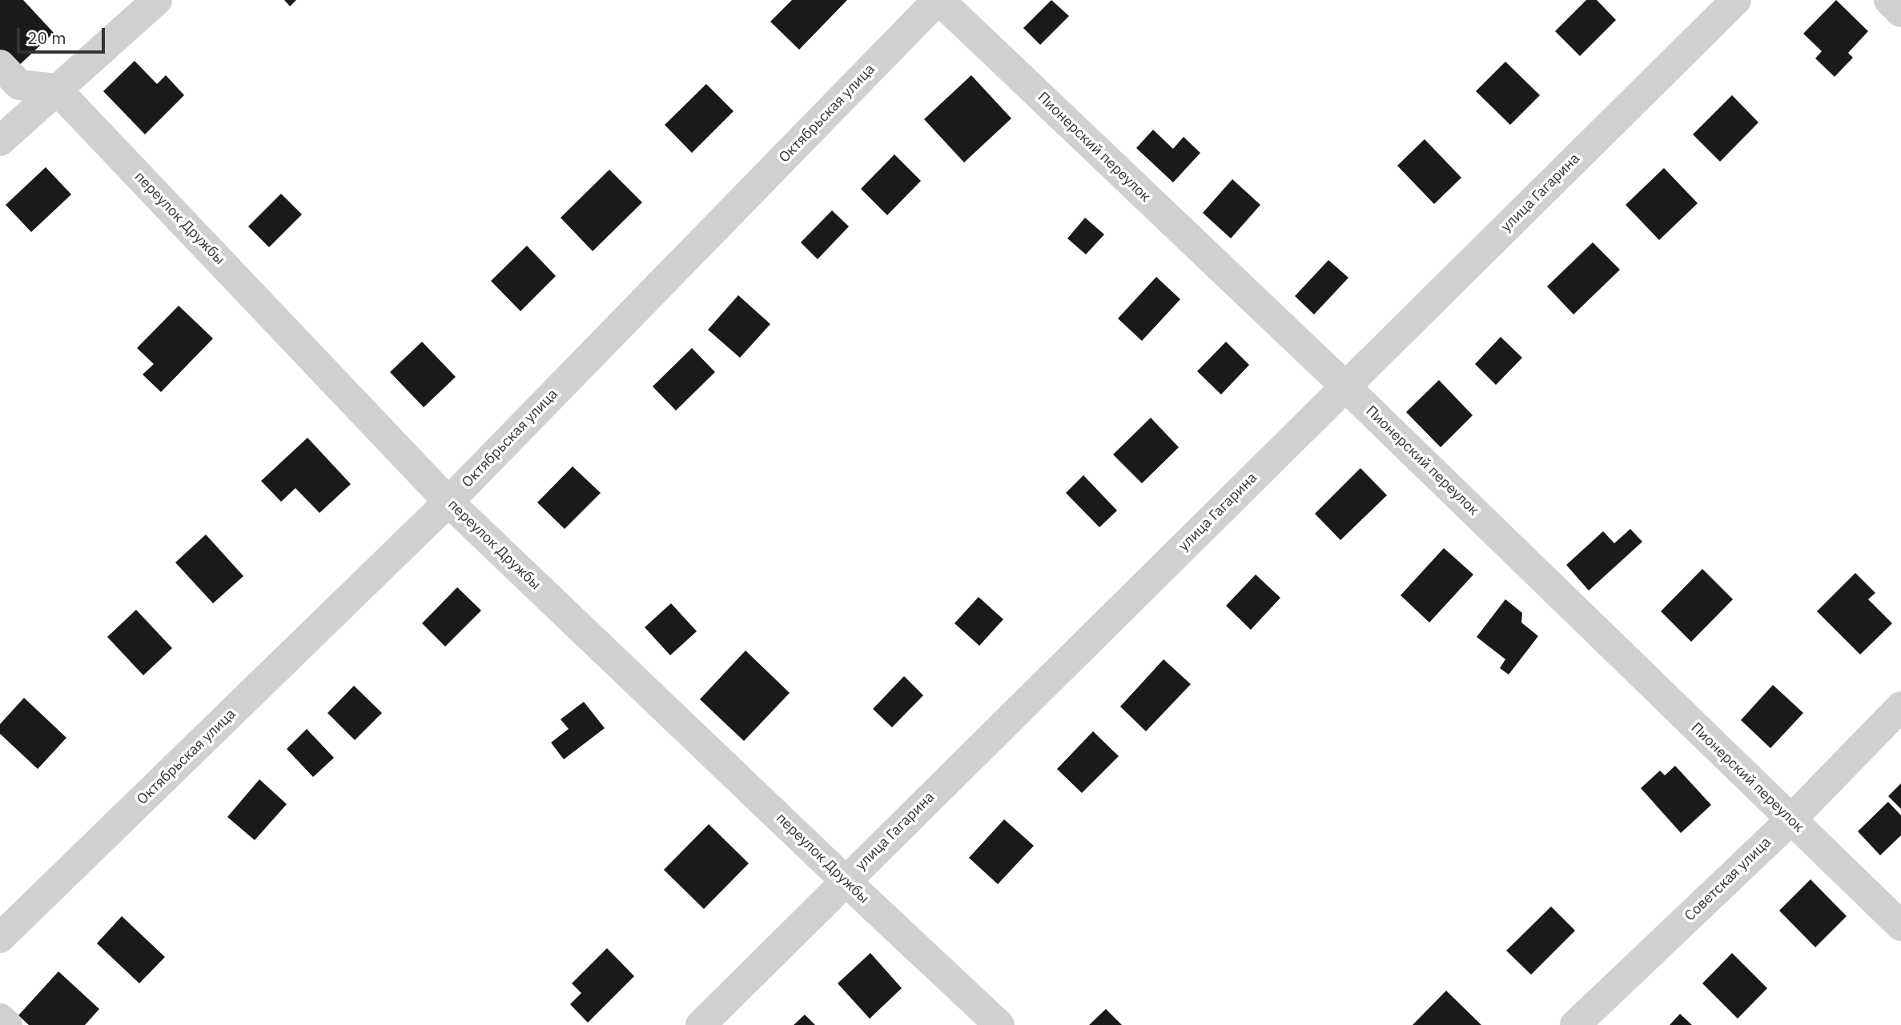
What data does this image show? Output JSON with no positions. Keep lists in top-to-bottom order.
{
  "streets": {
    "street": [
      "Октябрьская улица",
      "Пионерский переулок",
      "улица Гагарина",
      "переулок Дружбы",
      "Советская улица"
    ]
  },
  "crossings": [
    ["Октябрьская улица", "Пионерский переулок"],
    ["Октябрьская улица", "переулок Дружбы"],
    ["Пионерский переулок", "улица Гагарина"],
    ["Пионерский переулок", "Советская улица"],
    ["улица Гагарина", "переулок Дружбы"]
  ],
  "scale_bar": "20 m"
}
